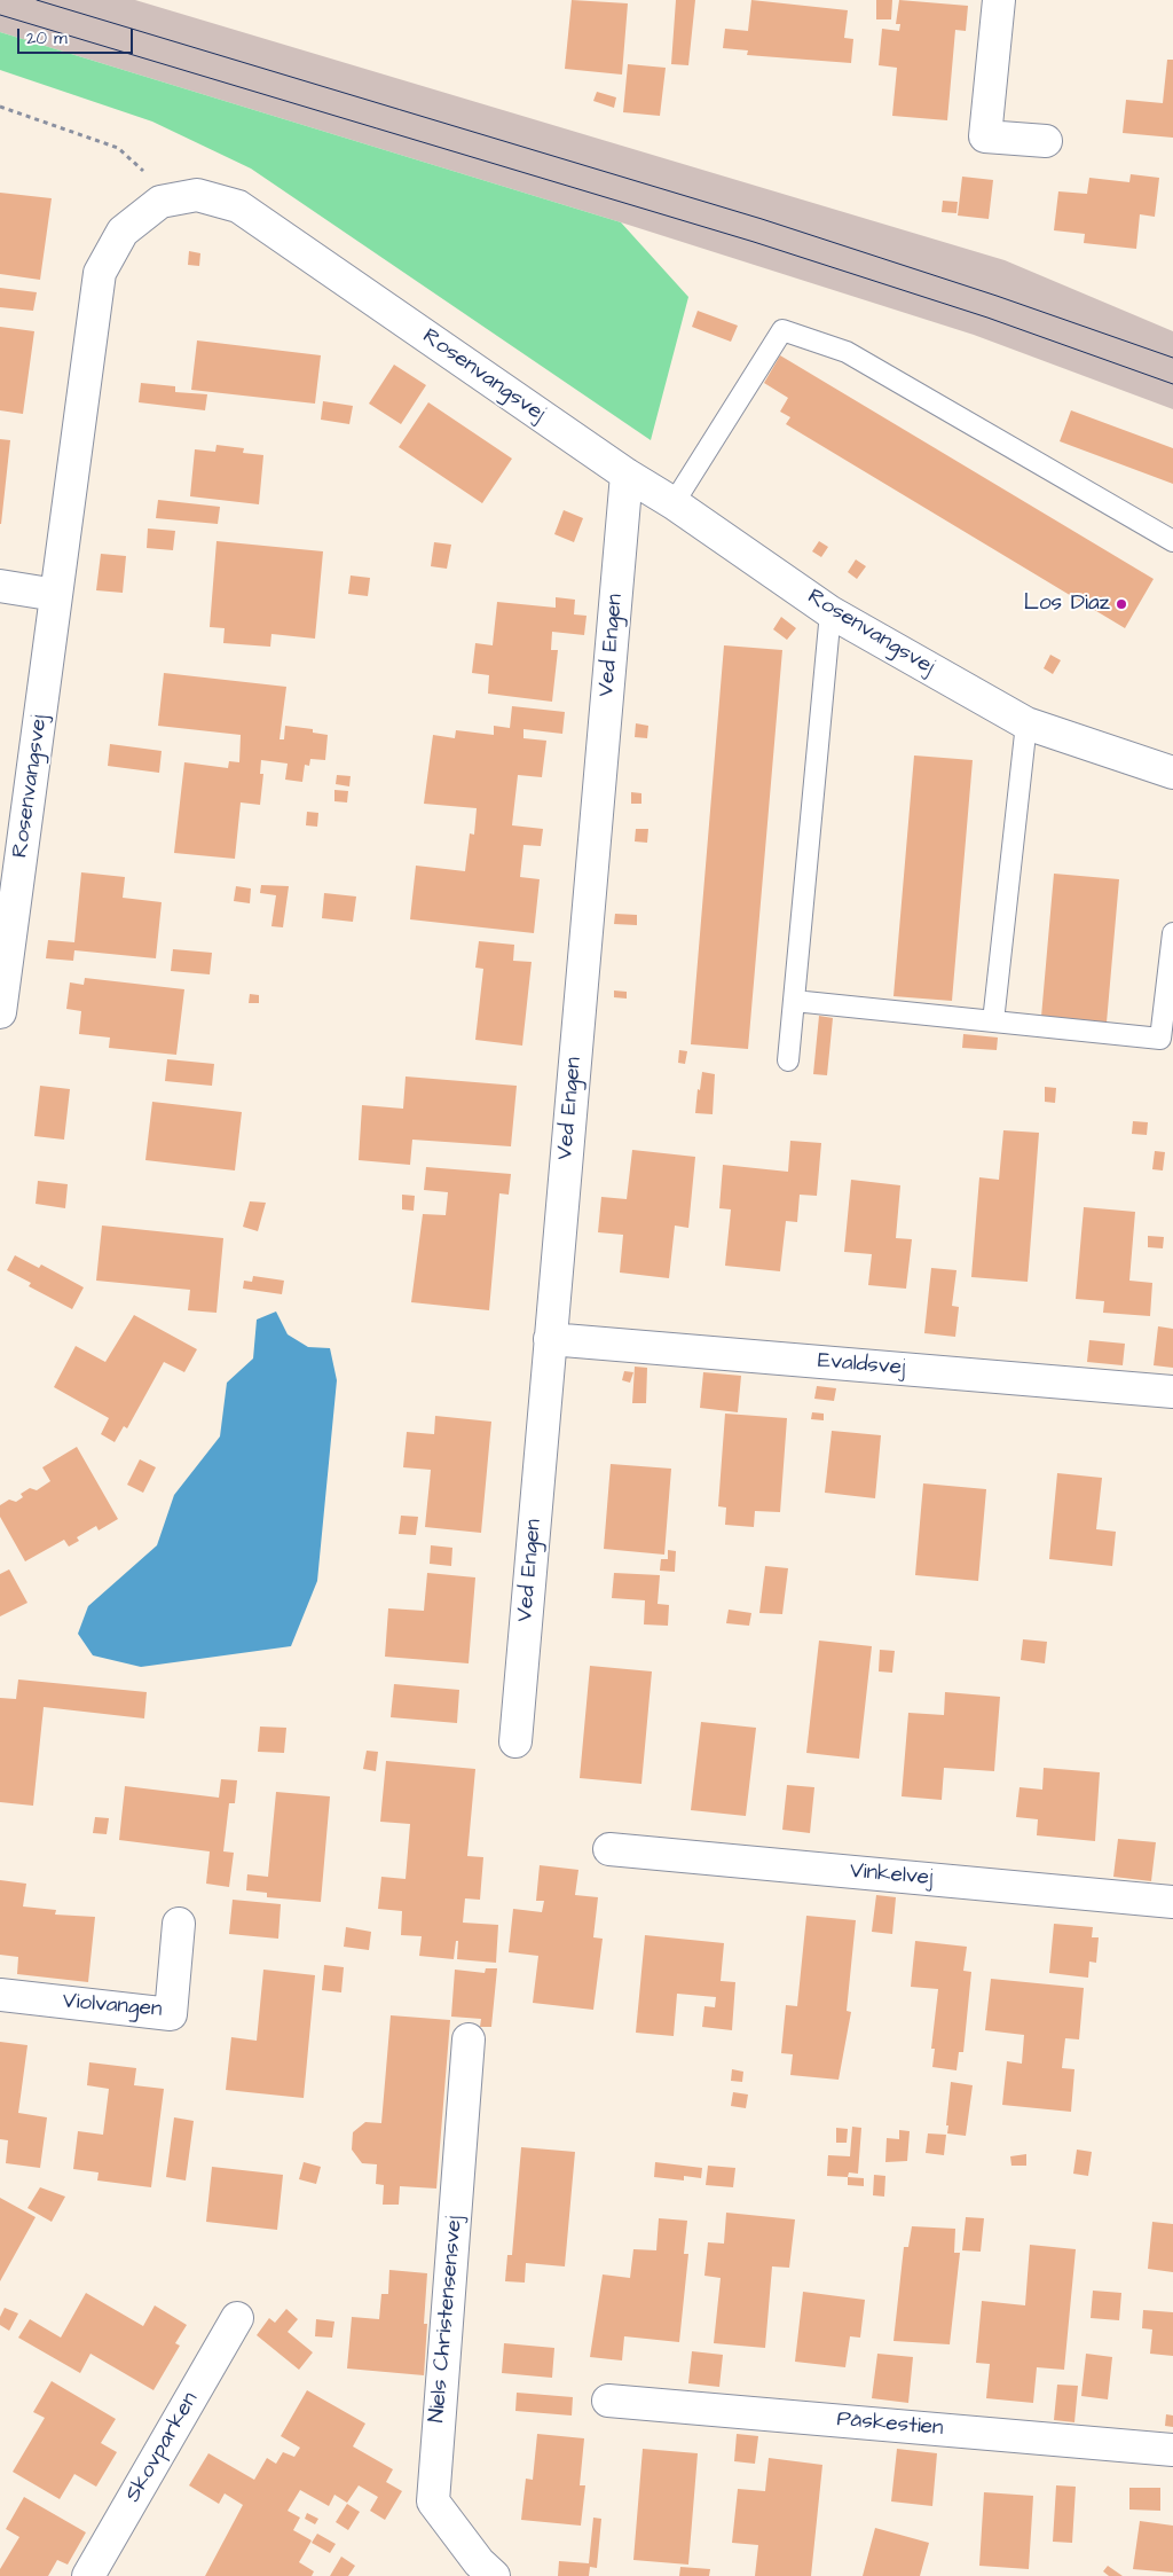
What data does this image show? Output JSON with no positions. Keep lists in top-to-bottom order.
{
  "streets": {
    "street": [
      "Rosenvangsvej",
      "Ved Engen",
      "Evaldsvej",
      "Vinkelvej",
      "Violvangen",
      "Niels Christensensvej",
      "Påskestien",
      "Skovparken"
    ]
  },
  "crossings": [
    ["Rosenvangsvej", "Ved Engen"],
    ["Ved Engen", "Evaldsvej"]
  ],
  "places": ["Los Diaz"],
  "scale_bar": "20 m"
}
